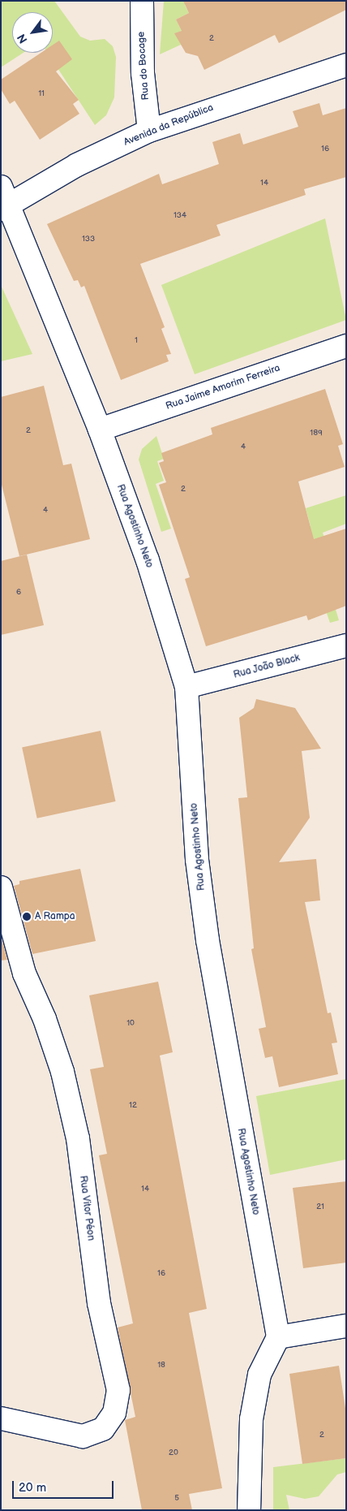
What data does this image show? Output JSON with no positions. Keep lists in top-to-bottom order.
{
  "streets": {
    "street": [
      "Rua do Bocage",
      "Avenida da República",
      "Rua Jaime Amorim Ferreira",
      "Rua Agostinho Neto",
      "Rua João Black",
      "Rua Vitor Péon"
    ]
  },
  "crossings": [
    ["Rua do Bocage", "Avenida da República"],
    ["Avenida da República", "Rua Agostinho Neto"],
    ["Rua Jaime Amorim Ferreira", "Rua Agostinho Neto"],
    ["Rua Agostinho Neto", "Rua João Black"]
  ],
  "places": ["A Rampa"],
  "house_numbers": [
    "2",
    "11",
    "16",
    "14",
    "134",
    "133",
    "1",
    "2",
    "189",
    "4",
    "2",
    "4",
    "6",
    "10",
    "12",
    "14",
    "21",
    "16",
    "18",
    "2",
    "20",
    "5"
  ],
  "scale_bar": "20 m",
  "north": "bottom left"
}
